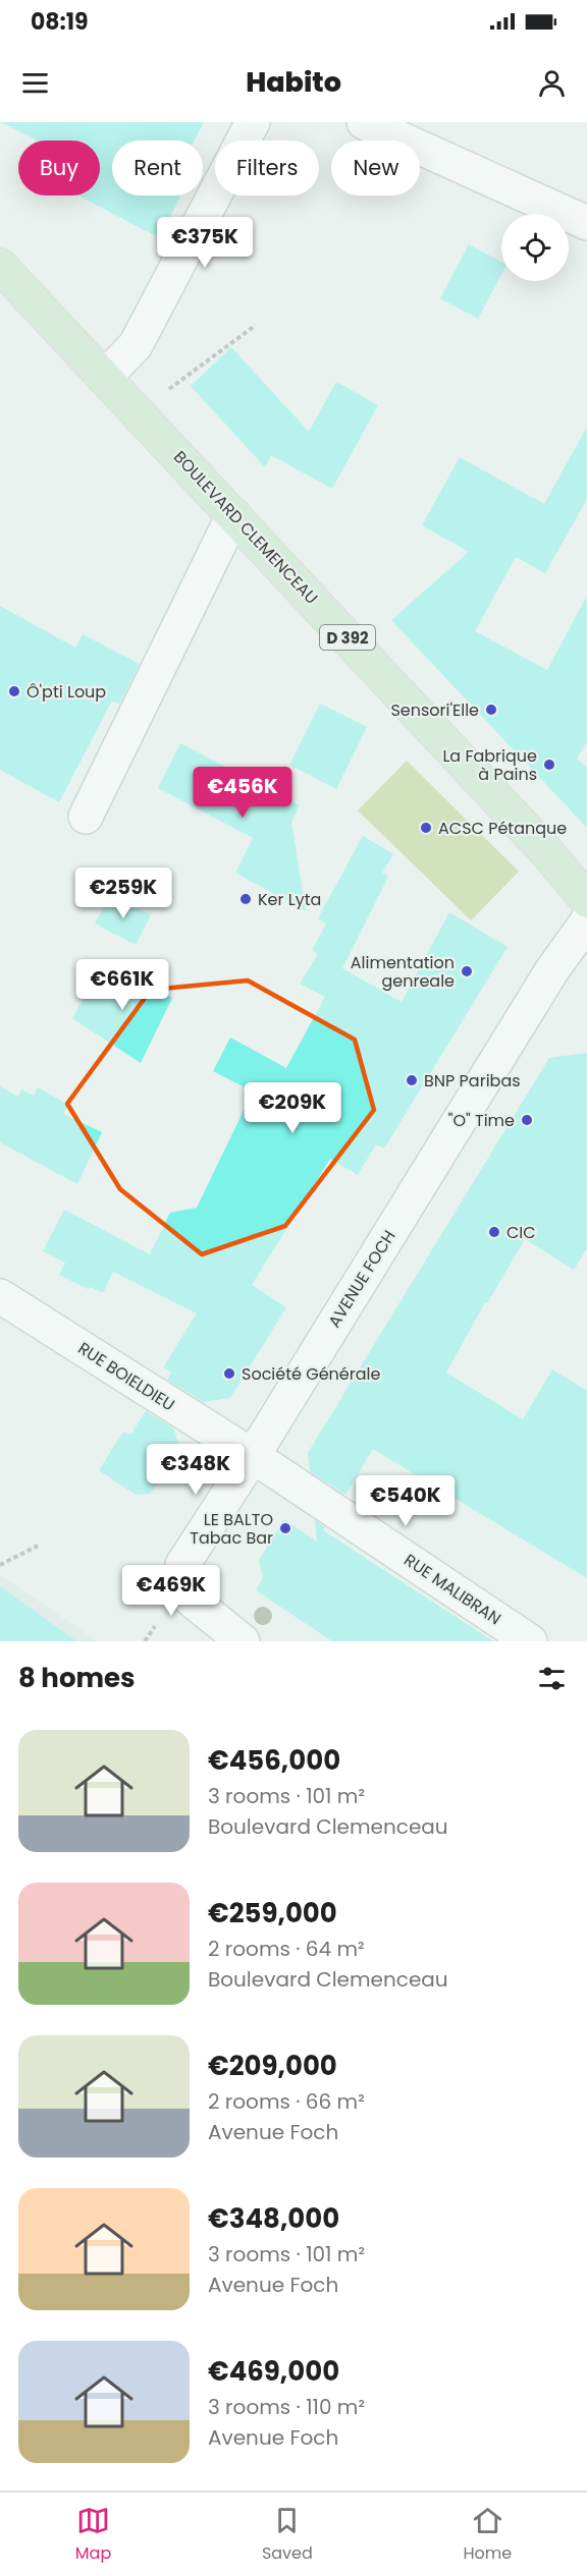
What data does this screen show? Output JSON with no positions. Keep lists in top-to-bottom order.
{
  "streets": {
    "main road": ["BOULEVARD CLEMENCEAU", "D 392"],
    "street": ["AVENUE FOCH", "RUE BOIELDIEU", "RUE MALIBRAN"]
  },
  "crossings": [
    ["AVENUE FOCH", "RUE BOIELDIEU"],
    ["AVENUE FOCH", "RUE MALIBRAN"],
    ["RUE BOIELDIEU", "RUE MALIBRAN"]
  ],
  "places": [
    "Ô'pti Loup",
    "Sensori'Elle",
    "La Fabrique à Pains",
    "ACSC Pétanque",
    "Ker Lyta",
    "Alimentation genreale",
    "BNP Paribas",
    "\"O\" Time",
    "CIC",
    "Société Générale",
    "LE BALTO Tabac Bar"
  ],
  "page": {
    "status": "08:19",
    "header": "Habito",
    "chip": [
      "Buy",
      "Rent",
      "Filters",
      "New"
    ],
    "price": [
      "€375K",
      "€456K",
      "€259K",
      "€661K",
      "€209K",
      "€348K",
      "€540K",
      "€469K"
    ],
    "heading": "8 homes",
    "list": [
      {
        "name": "€456,000",
        "note": "3 rooms · 101 m² · Boulevard Clemenceau"
      },
      {
        "name": "€259,000",
        "note": "2 rooms · 64 m² · Boulevard Clemenceau"
      },
      {
        "name": "€209,000",
        "note": "2 rooms · 66 m² · Avenue Foch"
      },
      {
        "name": "€348,000",
        "note": "3 rooms · 101 m² · Avenue Foch"
      },
      {
        "name": "€469,000",
        "note": "3 rooms · 110 m² · Avenue Foch"
      }
    ],
    "tabs": ["Map", "Saved", "Home"]
  }
}
